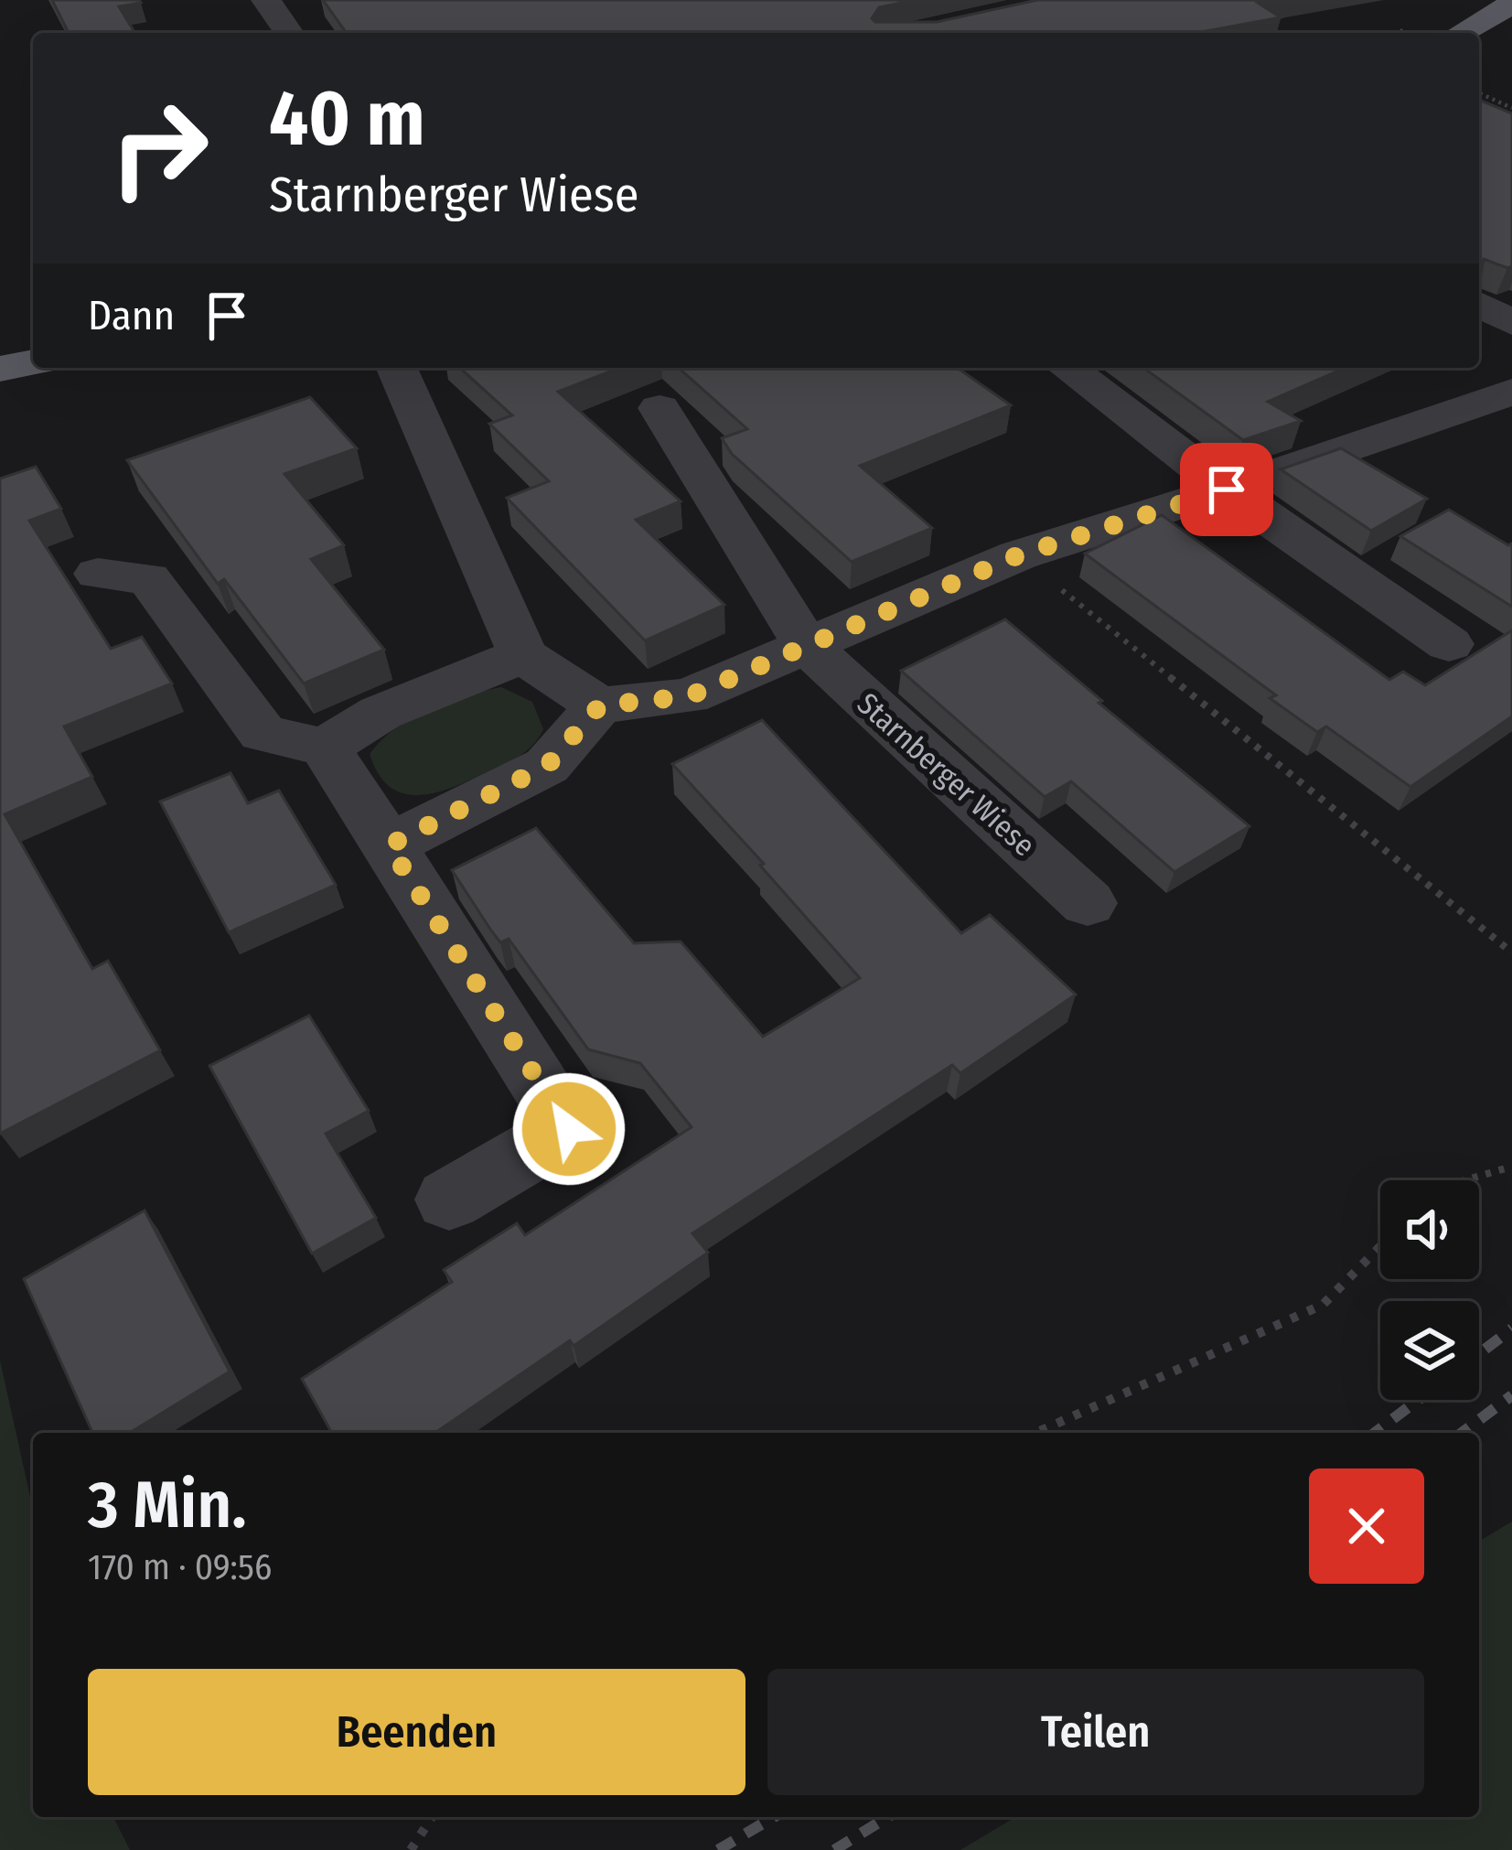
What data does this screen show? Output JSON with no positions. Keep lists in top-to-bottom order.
{
  "streets": {
    "street": ["Starnberger Wiese"]
  },
  "page": {
    "turn": ["40 m", "Starnberger Wiese"],
    "then": "Dann",
    "heading": ["3 Min.", "170 m · 09:56"],
    "buttons": ["Beenden", "Teilen"]
  }
}
